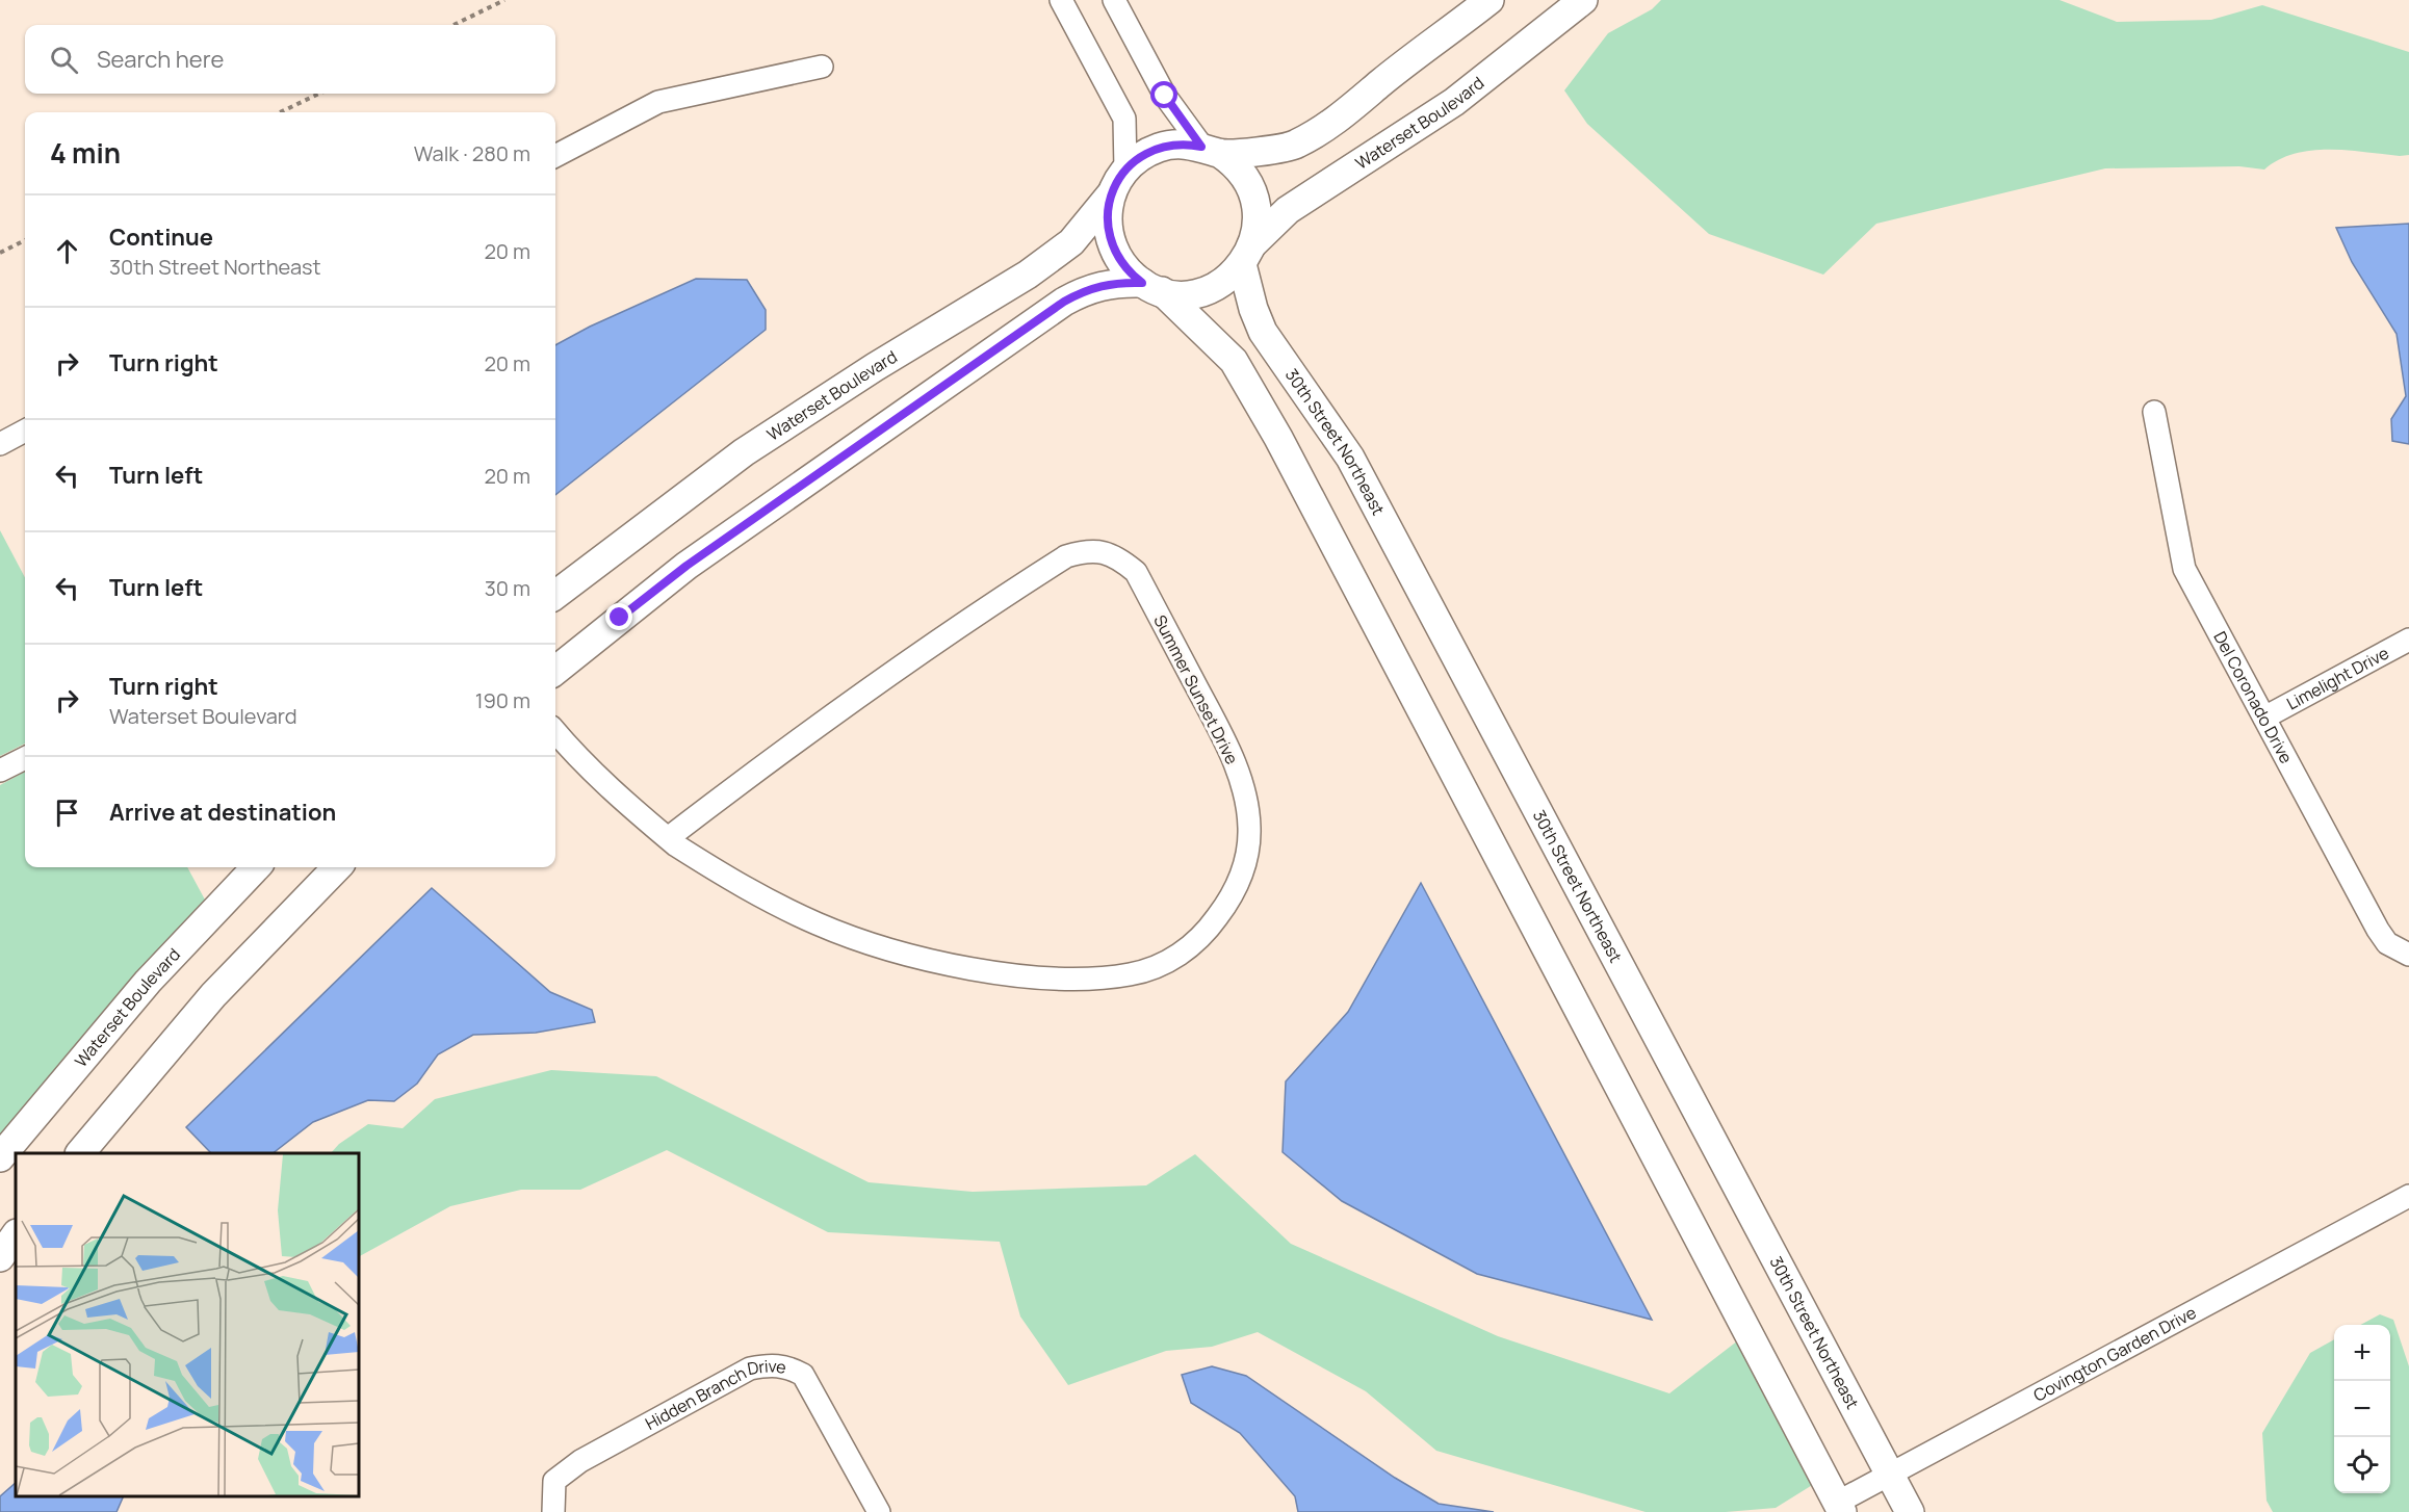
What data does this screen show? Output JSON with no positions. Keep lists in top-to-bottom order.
{
  "streets": {
    "street": [
      "Waterset Boulevard",
      "30th Street Northeast",
      "Limelight Drive",
      "Summer Sunset Drive",
      "Del Coronado Drive",
      "Covington Garden Drive",
      "Hidden Branch Drive"
    ]
  },
  "crossings": [
    ["Waterset Boulevard", "30th Street Northeast"],
    ["30th Street Northeast", "Covington Garden Drive"],
    ["Limelight Drive", "Del Coronado Drive"]
  ],
  "page": {
    "search": "Search here",
    "heading": ["4 min", "Walk · 280 m"],
    "list": [
      ["Continue", "30th Street Northeast", "20 m"],
      ["Turn right", "20 m"],
      ["Turn left", "20 m"],
      ["Turn left", "30 m"],
      ["Turn right", "Waterset Boulevard", "190 m"],
      "Arrive at destination"
    ],
    "map_buttons": ["+", "−"]
  }
}
